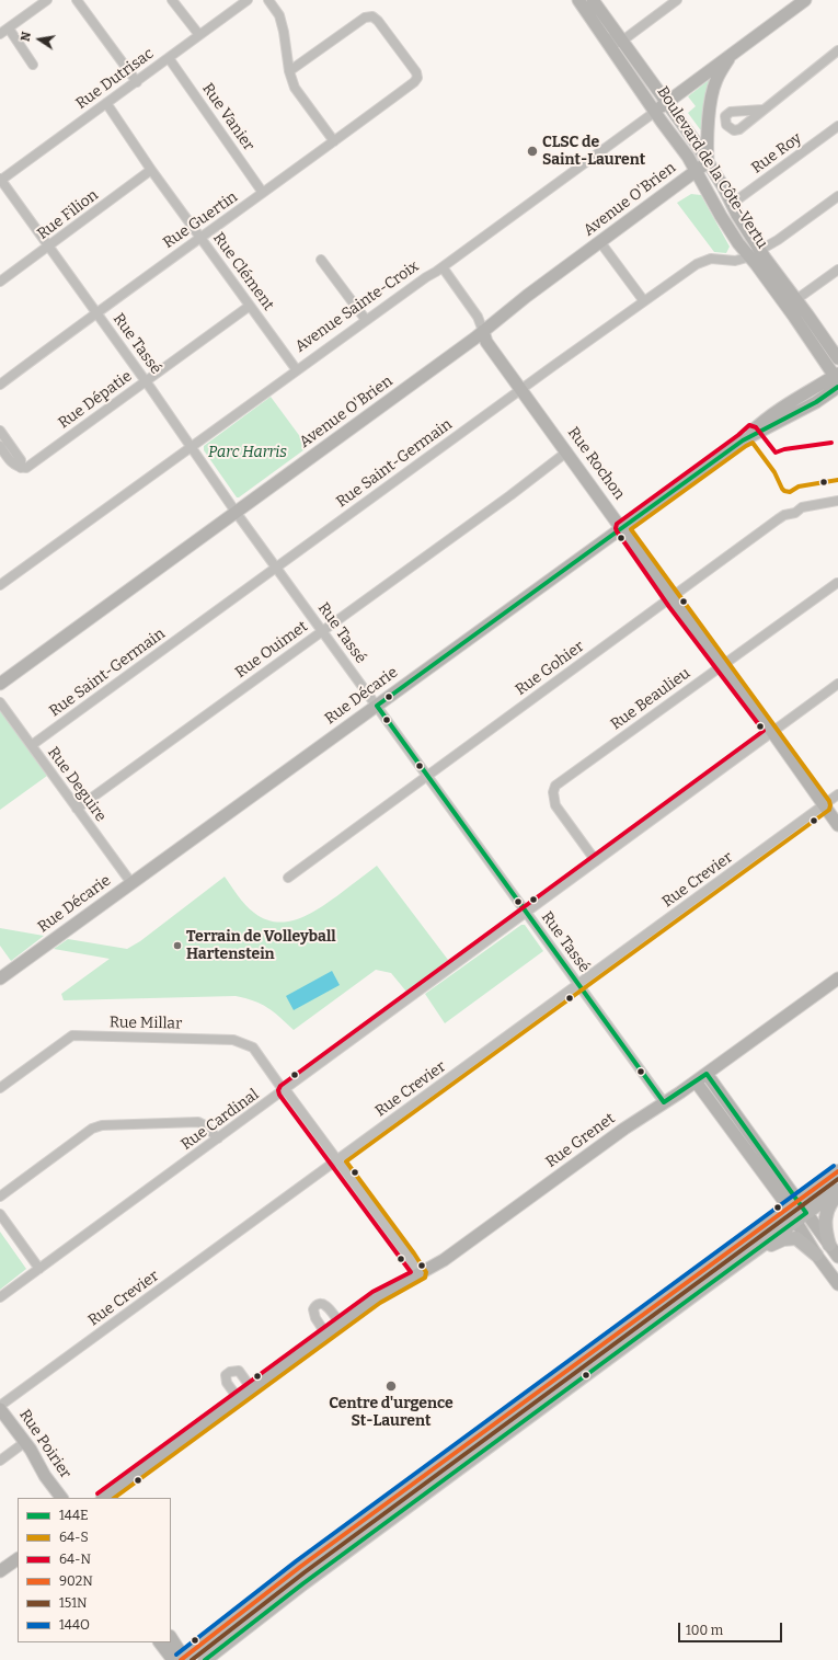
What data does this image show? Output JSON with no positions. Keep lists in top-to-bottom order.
{
  "streets": {
    "street": [
      "Rue Dutrisac",
      "Rue Vanier",
      "Rue Roy",
      "Boulevard de la Côte-Vertu",
      "Avenue O'Brien",
      "Rue Filion",
      "Rue Guertin",
      "Rue Clément",
      "Avenue Sainte-Croix",
      "Rue Tassé",
      "Rue Dépatie",
      "Rue Saint-Germain",
      "Rue Rochon",
      "Rue Ouimet",
      "Rue Gohier",
      "Rue Décarie",
      "Rue Beaulieu",
      "Rue Deguire",
      "Rue Crevier",
      "Rue Millar",
      "Rue Cardinal",
      "Rue Grenet",
      "Rue Poirier"
    ]
  },
  "crossings": [
    ["Rue Dutrisac", "Rue Vanier"],
    ["Rue Dutrisac", "Rue Clément"],
    ["Rue Dutrisac", "Rue Tassé"],
    ["Rue Vanier", "Rue Guertin"],
    ["Rue Roy", "Boulevard de la Côte-Vertu"],
    ["Boulevard de la Côte-Vertu", "Avenue O'Brien"],
    ["Boulevard de la Côte-Vertu", "Avenue Sainte-Croix"],
    ["Boulevard de la Côte-Vertu", "Rue Saint-Germain"],
    ["Boulevard de la Côte-Vertu", "Rue Décarie"],
    ["Avenue O'Brien", "Avenue Sainte-Croix"],
    ["Avenue O'Brien", "Rue Tassé"],
    ["Avenue O'Brien", "Rue Rochon"],
    ["Rue Filion", "Rue Clément"],
    ["Rue Filion", "Rue Tassé"],
    ["Rue Guertin", "Rue Clément"],
    ["Rue Guertin", "Rue Tassé"],
    ["Rue Clément", "Avenue Sainte-Croix"],
    ["Rue Clément", "Rue Dépatie"],
    ["Avenue Sainte-Croix", "Rue Tassé"],
    ["Avenue Sainte-Croix", "Rue Rochon"],
    ["Rue Tassé", "Rue Dépatie"],
    ["Rue Tassé", "Rue Saint-Germain"],
    ["Rue Tassé", "Rue Ouimet"],
    ["Rue Tassé", "Rue Gohier"],
    ["Rue Tassé", "Rue Décarie"],
    ["Rue Tassé", "Rue Crevier"],
    ["Rue Tassé", "Rue Cardinal"],
    ["Rue Tassé", "Rue Grenet"],
    ["Rue Saint-Germain", "Rue Rochon"],
    ["Rue Saint-Germain", "Rue Deguire"],
    ["Rue Rochon", "Rue Ouimet"],
    ["Rue Rochon", "Rue Gohier"],
    ["Rue Rochon", "Rue Décarie"],
    ["Rue Rochon", "Rue Beaulieu"],
    ["Rue Rochon", "Rue Crevier"],
    ["Rue Rochon", "Rue Cardinal"],
    ["Rue Ouimet", "Rue Deguire"],
    ["Rue Décarie", "Rue Deguire"],
    ["Rue Beaulieu", "Rue Cardinal"],
    ["Rue Crevier", "Rue Poirier"],
    ["Rue Millar", "Rue Cardinal"]
  ],
  "parks": ["Parc Harris"],
  "places": ["CLSC de Saint-Laurent", "Terrain de Volleyball Hartenstein", "Centre d'urgence St-Laurent"],
  "lines": [
    "transit line 144E",
    "transit line 64-N",
    "transit line 64-S",
    "transit line 144O",
    "transit line 902N",
    "transit line 151N"
  ],
  "legend": [
    "144E",
    "64-S",
    "64-N",
    "902N",
    "151N",
    "144O"
  ],
  "scale_bar": "100 m",
  "north": "left"
}
